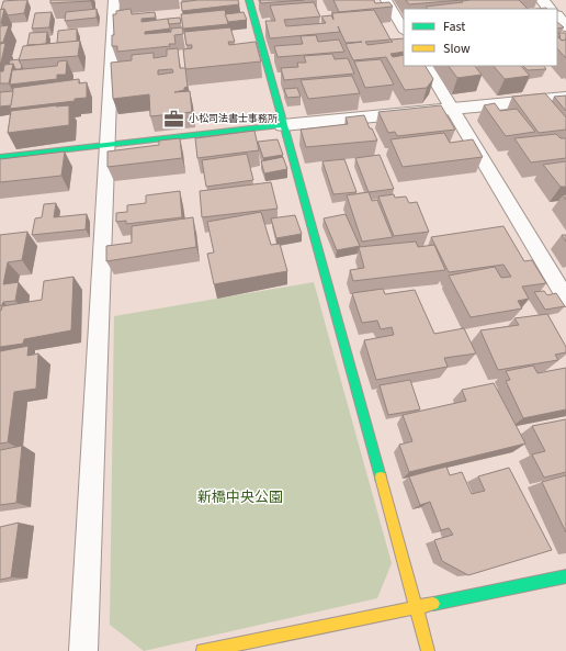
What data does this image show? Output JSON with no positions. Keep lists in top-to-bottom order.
{
  "parks": ["新橋中央公園"],
  "places": {
    "office": ["小松司法書士事務所"]
  },
  "legend": ["Fast", "Slow"]
}
